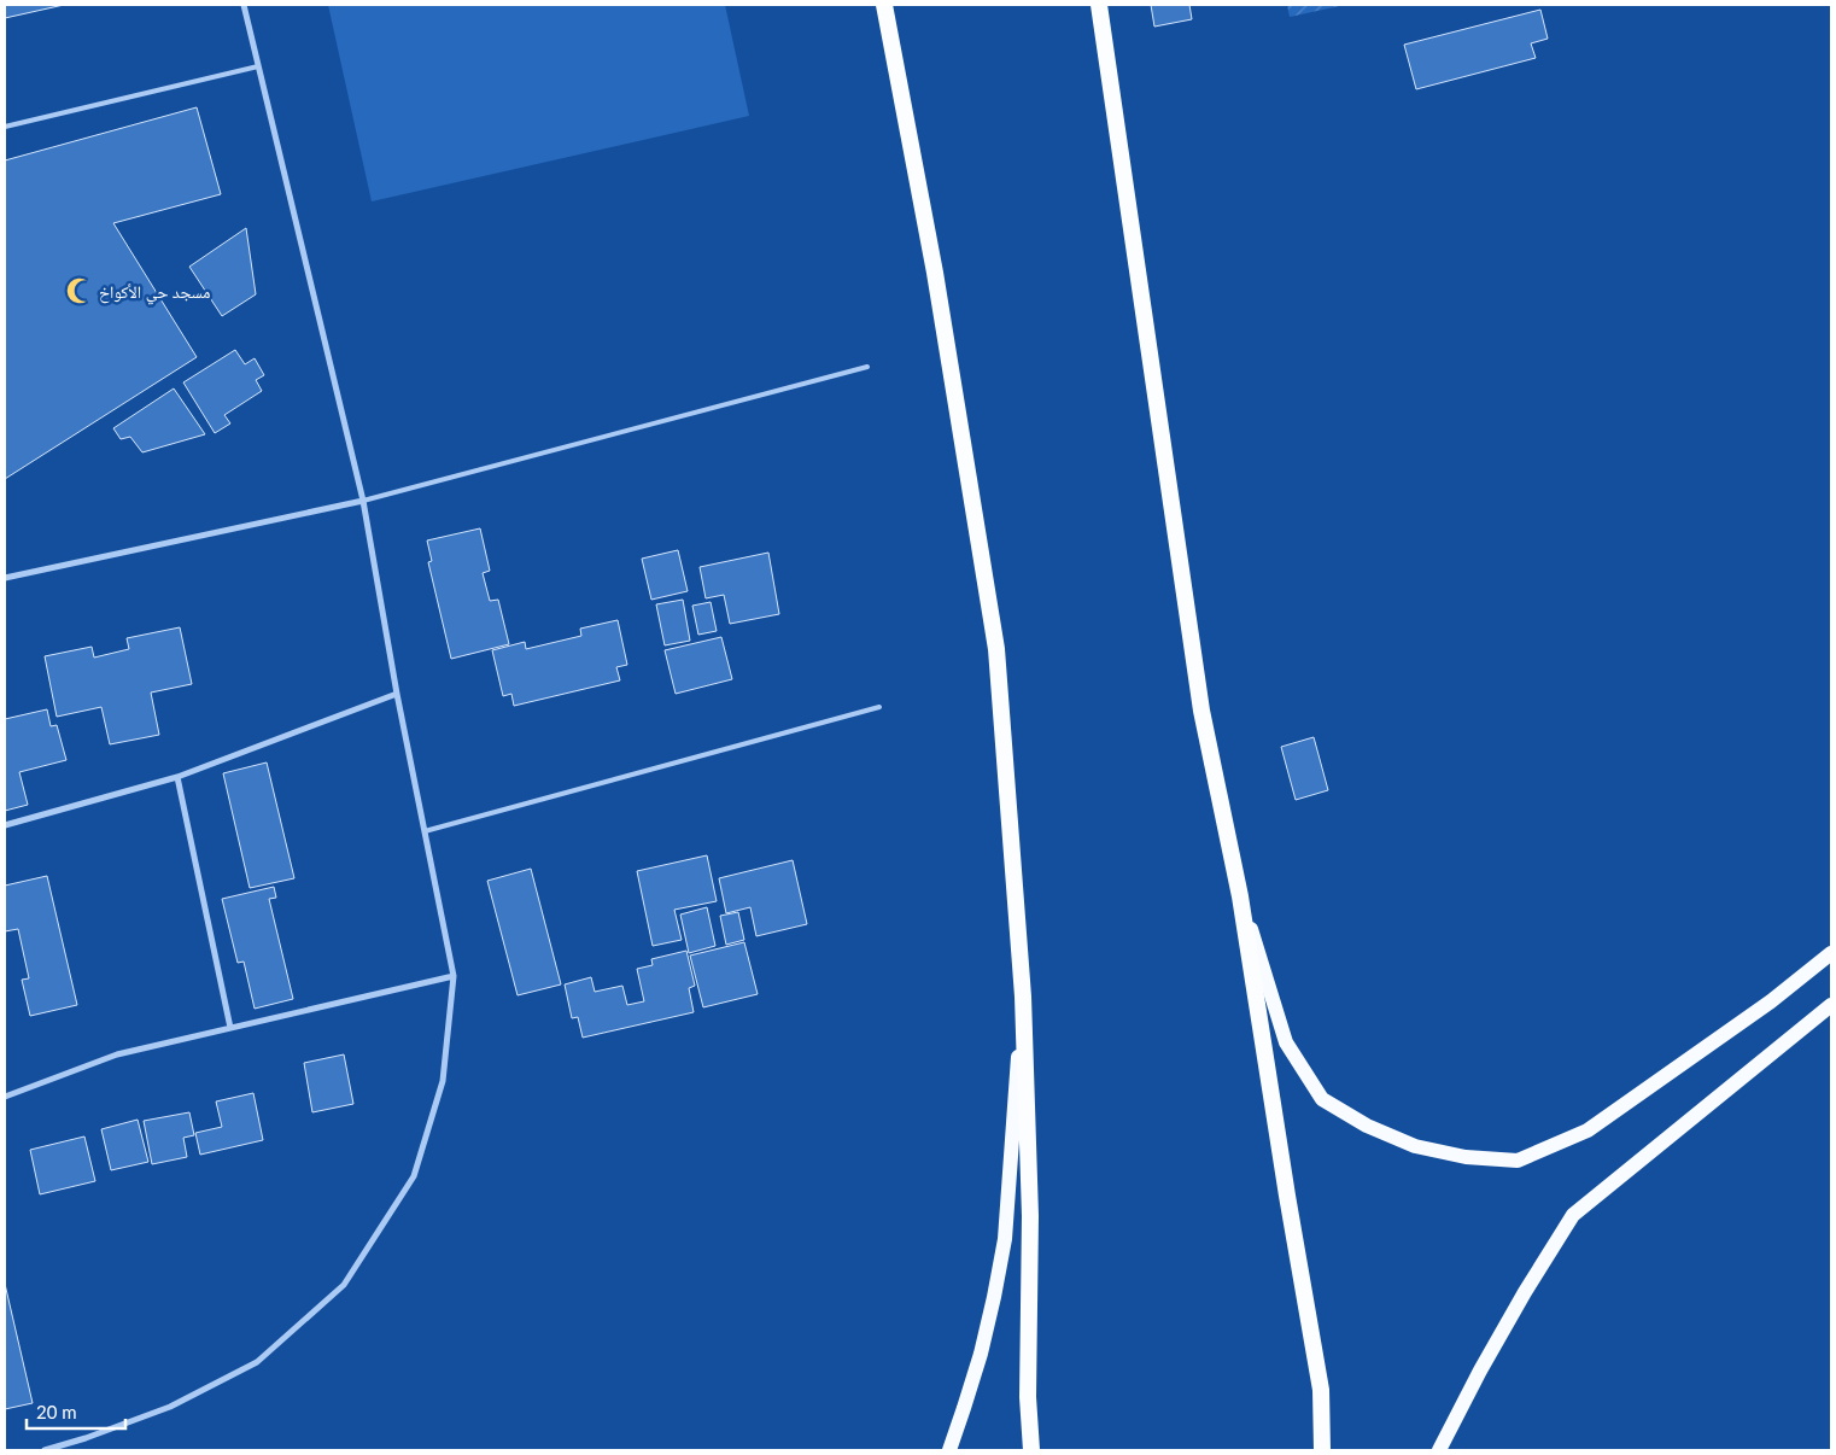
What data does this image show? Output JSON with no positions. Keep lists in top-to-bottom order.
{
  "places": {
    "mosque": ["مسجد حي الأكواخ"]
  },
  "scale_bar": "20 m"
}
